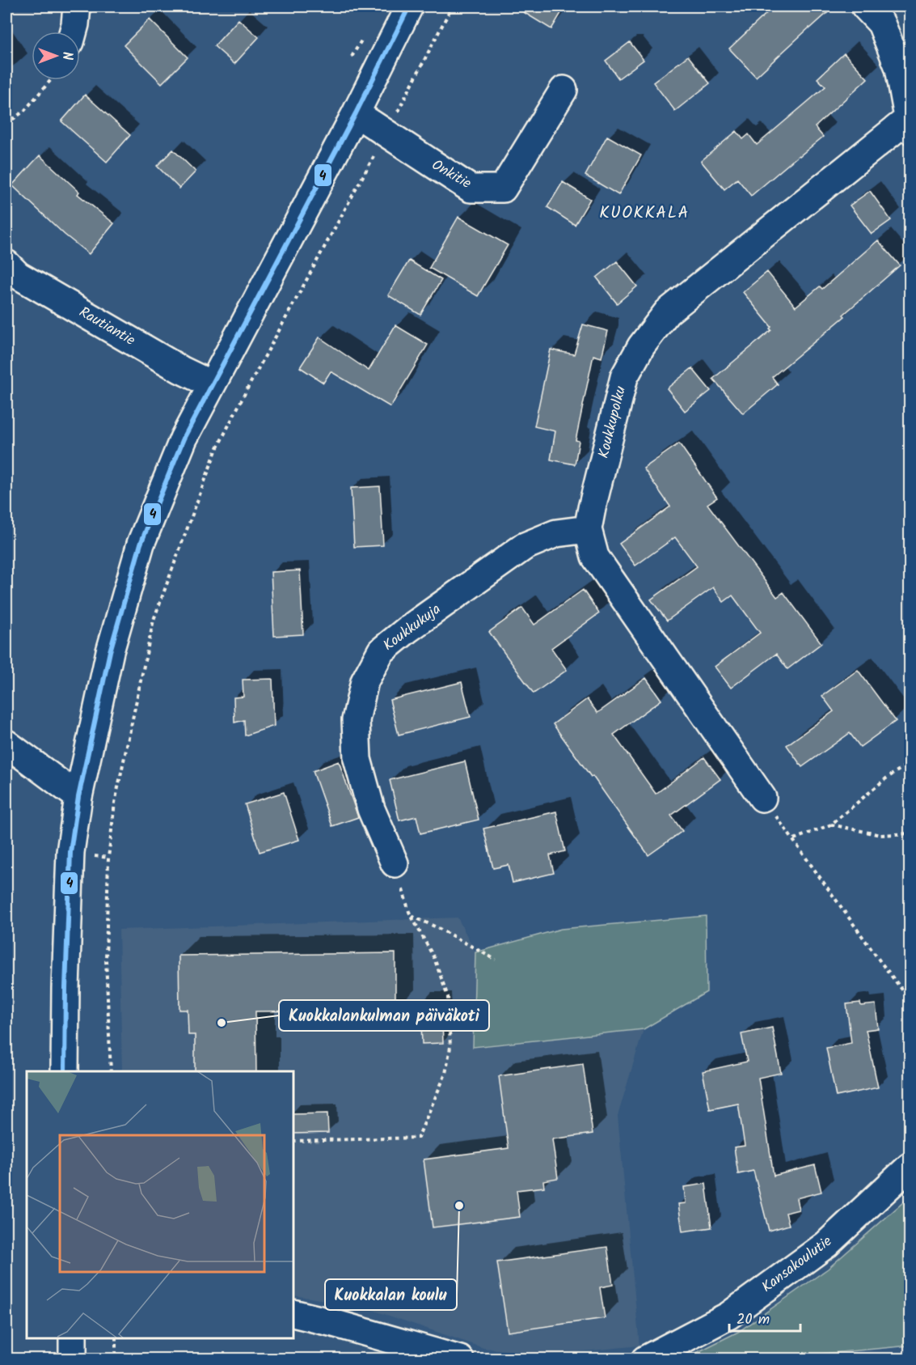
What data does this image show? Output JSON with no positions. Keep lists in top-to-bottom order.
{
  "streets": {
    "street": [
      "Onkitie",
      "Rautiantie",
      "Koukkupolku",
      "Koukkukuja",
      "Kansakoulutie"
    ]
  },
  "crossings": [
    ["Koukkupolku", "Koukkukuja"]
  ],
  "districts": ["KUOKKALA"],
  "places": ["Kuokkalankulman päiväkoti", "Kuokkalan koulu"],
  "lines": ["transit line 4"],
  "scale_bar": "20 m",
  "north": "right"
}
